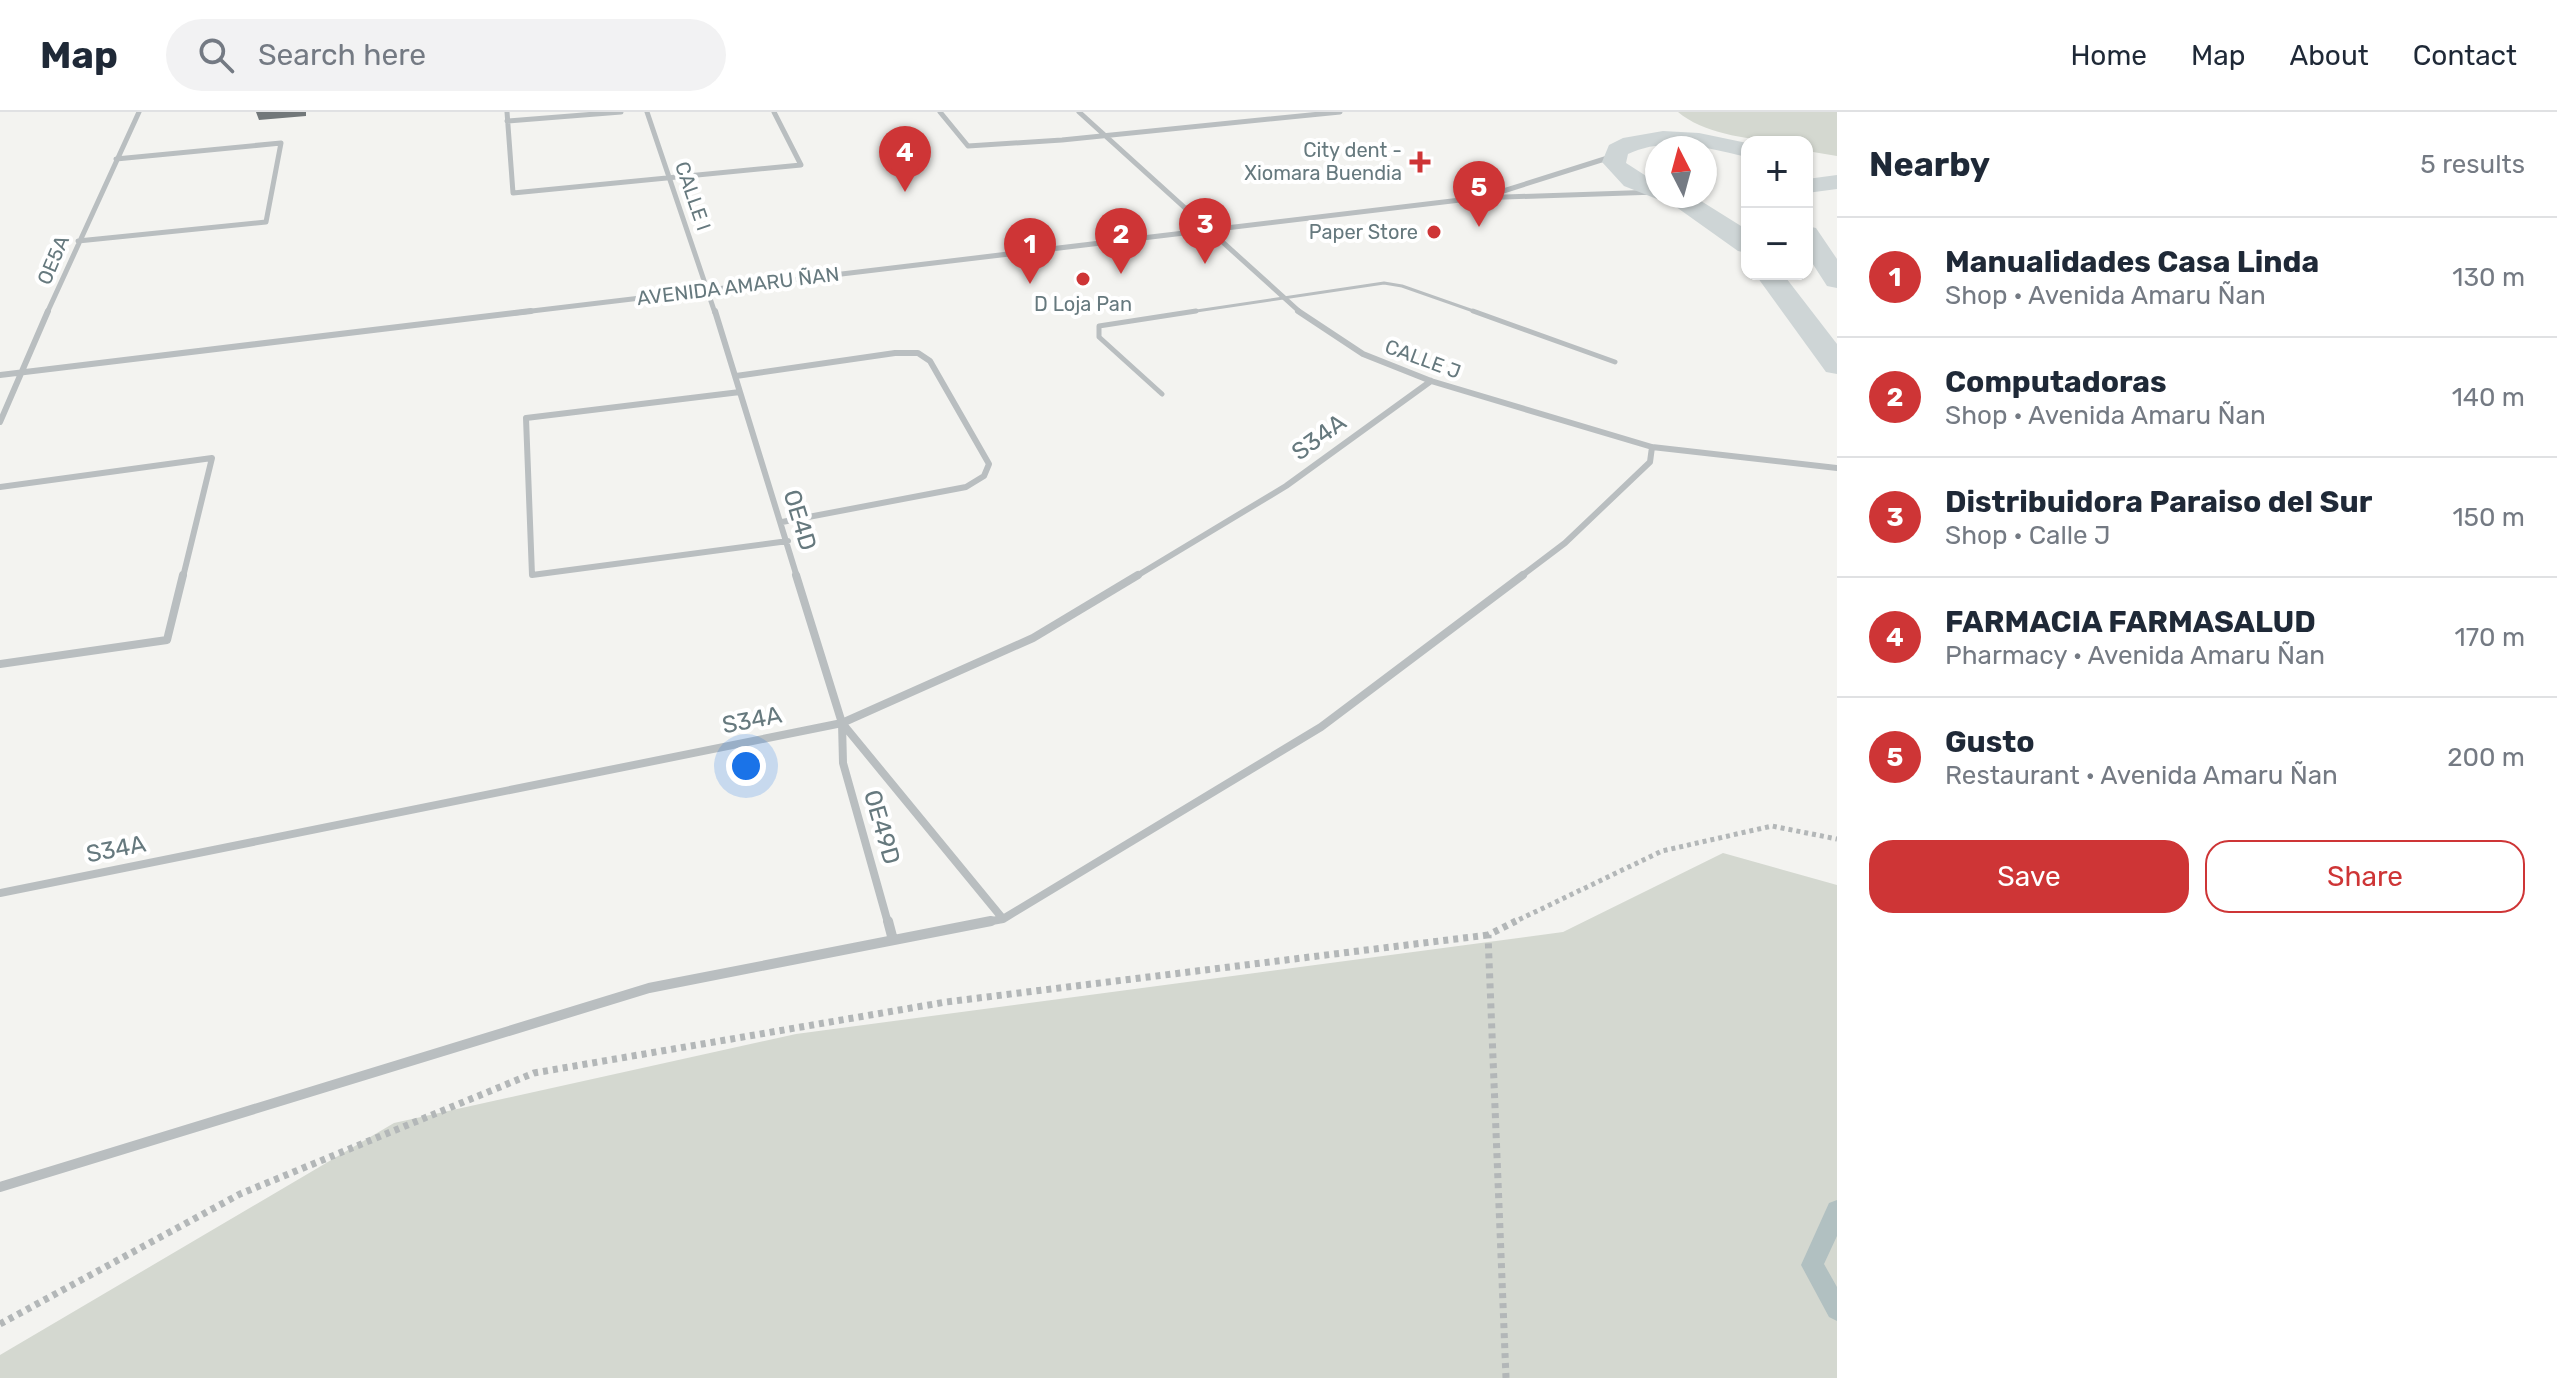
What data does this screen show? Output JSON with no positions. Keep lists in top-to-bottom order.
{
  "streets": {
    "street": [
      "CALLE I",
      "OE5A",
      "AVENIDA AMARU ÑAN",
      "CALLE J",
      "S34A",
      "OE4D",
      "OE49D"
    ]
  },
  "crossings": [
    ["CALLE I", "AVENIDA AMARU ÑAN"],
    ["CALLE I", "OE4D"],
    ["OE5A", "AVENIDA AMARU ÑAN"],
    ["AVENIDA AMARU ÑAN", "CALLE J"],
    ["AVENIDA AMARU ÑAN", "OE4D"],
    ["CALLE J", "S34A"],
    ["S34A", "OE4D"],
    ["S34A", "OE49D"],
    ["OE4D", "OE49D"]
  ],
  "places": {
    "health": ["City dent - Xiomara Buendia"],
    "other": ["Paper Store", "D Loja Pan"]
  },
  "north": "top",
  "page": {
    "header": "Map",
    "search": "Search here",
    "nav": [
      "Home",
      "Map",
      "About",
      "Contact"
    ],
    "heading": ["Nearby", "5 results"],
    "pins": [
      "4",
      "5",
      "3",
      "2",
      "1"
    ],
    "map_buttons": ["+", "−"],
    "list": [
      {
        "mark": "1",
        "name": "Manualidades Casa Linda",
        "note": "Shop · Avenida Amaru Ñan",
        "value": "130 m"
      },
      {
        "mark": "2",
        "name": "Computadoras",
        "note": "Shop · Avenida Amaru Ñan",
        "value": "140 m"
      },
      {
        "mark": "3",
        "name": "Distribuidora Paraiso del Sur",
        "note": "Shop · Calle J",
        "value": "150 m"
      },
      {
        "mark": "4",
        "name": "FARMACIA FARMASALUD",
        "note": "Pharmacy · Avenida Amaru Ñan",
        "value": "170 m"
      },
      {
        "mark": "5",
        "name": "Gusto",
        "note": "Restaurant · Avenida Amaru Ñan",
        "value": "200 m"
      }
    ],
    "buttons": ["Save", "Share"]
  }
}
